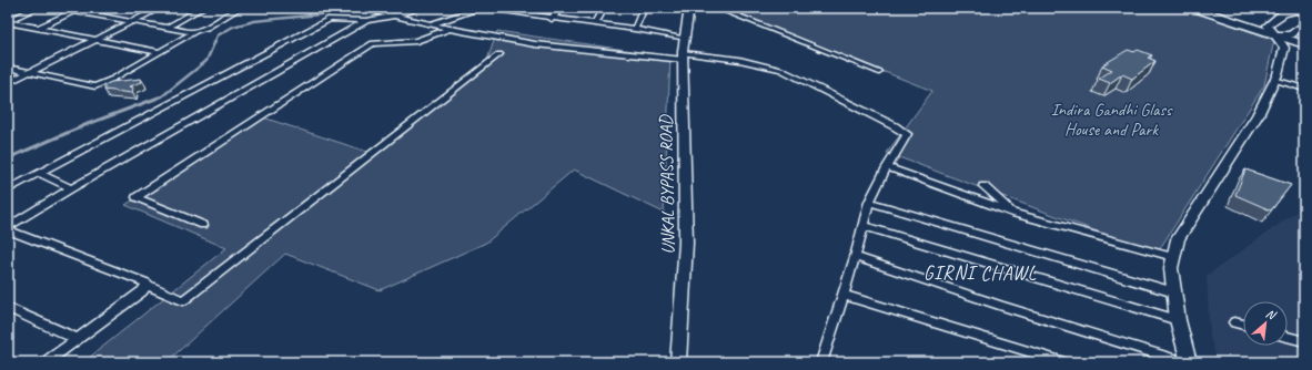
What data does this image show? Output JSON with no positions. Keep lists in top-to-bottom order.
{
  "streets": {
    "main road": ["UNKAL BYPASS ROAD"]
  },
  "districts": ["GIRNI CHAWL"],
  "parks": ["Indira Gandhi Glass House and Park"],
  "north": "top right"
}
